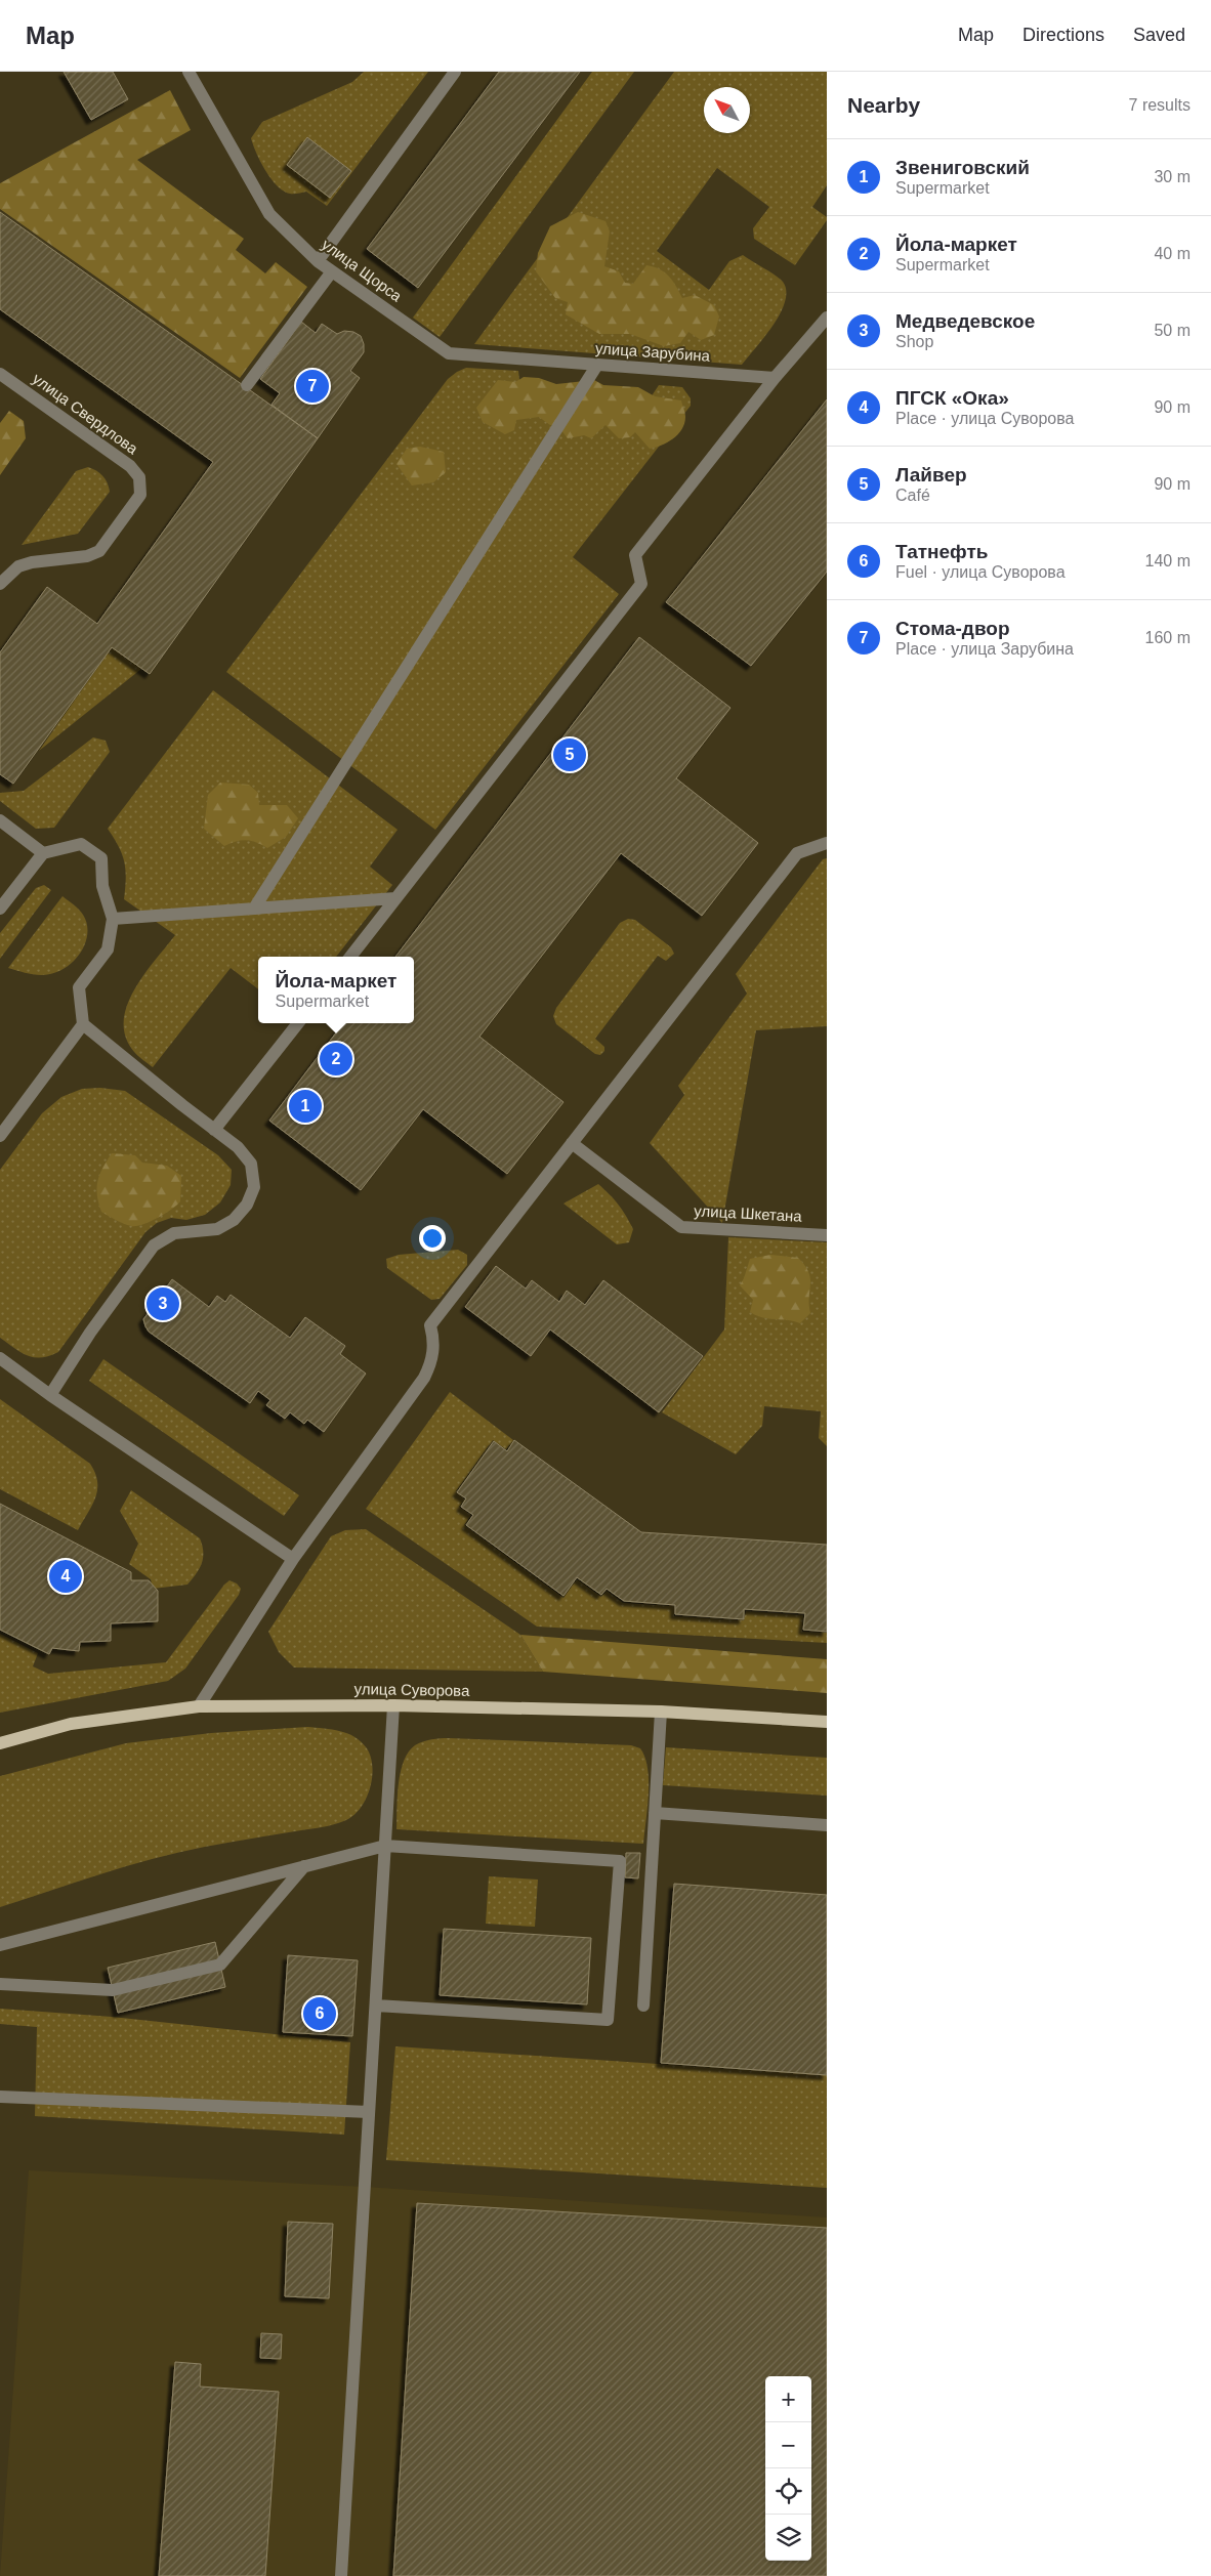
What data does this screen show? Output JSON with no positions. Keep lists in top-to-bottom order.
{
  "streets": {
    "main road": ["улица Суворова"],
    "street": [
      "улица Щорса",
      "улица Зарубина",
      "улица Свердлова",
      "улица Шкетана"
    ]
  },
  "crossings": [
    ["улица Щорса", "улица Зарубина"]
  ],
  "north": "top left",
  "page": {
    "header": "Map",
    "nav": ["Map", "Directions", "Saved"],
    "heading": ["Nearby", "7 results"],
    "list": [
      {
        "mark": "1",
        "name": "Звениговский",
        "note": "Supermarket",
        "value": "30 m"
      },
      {
        "mark": "2",
        "name": "Йола-маркет",
        "note": "Supermarket",
        "value": "40 m"
      },
      {
        "mark": "3",
        "name": "Медведевское",
        "note": "Shop",
        "value": "50 m"
      },
      {
        "mark": "4",
        "name": "ПГСК «Ока»",
        "note": "Place · улица Суворова",
        "value": "90 m"
      },
      {
        "mark": "5",
        "name": "Лайвер",
        "note": "Café",
        "value": "90 m"
      },
      {
        "mark": "6",
        "name": "Татнефть",
        "note": "Fuel · улица Суворова",
        "value": "140 m"
      },
      {
        "mark": "7",
        "name": "Стома-двор",
        "note": "Place · улица Зарубина",
        "value": "160 m"
      }
    ],
    "pins": [
      "7",
      "5",
      "2",
      "1",
      "3",
      "4",
      "6"
    ],
    "popup": ["Йола-маркет", "Supermarket"],
    "map_buttons": ["+", "−"]
  }
}
